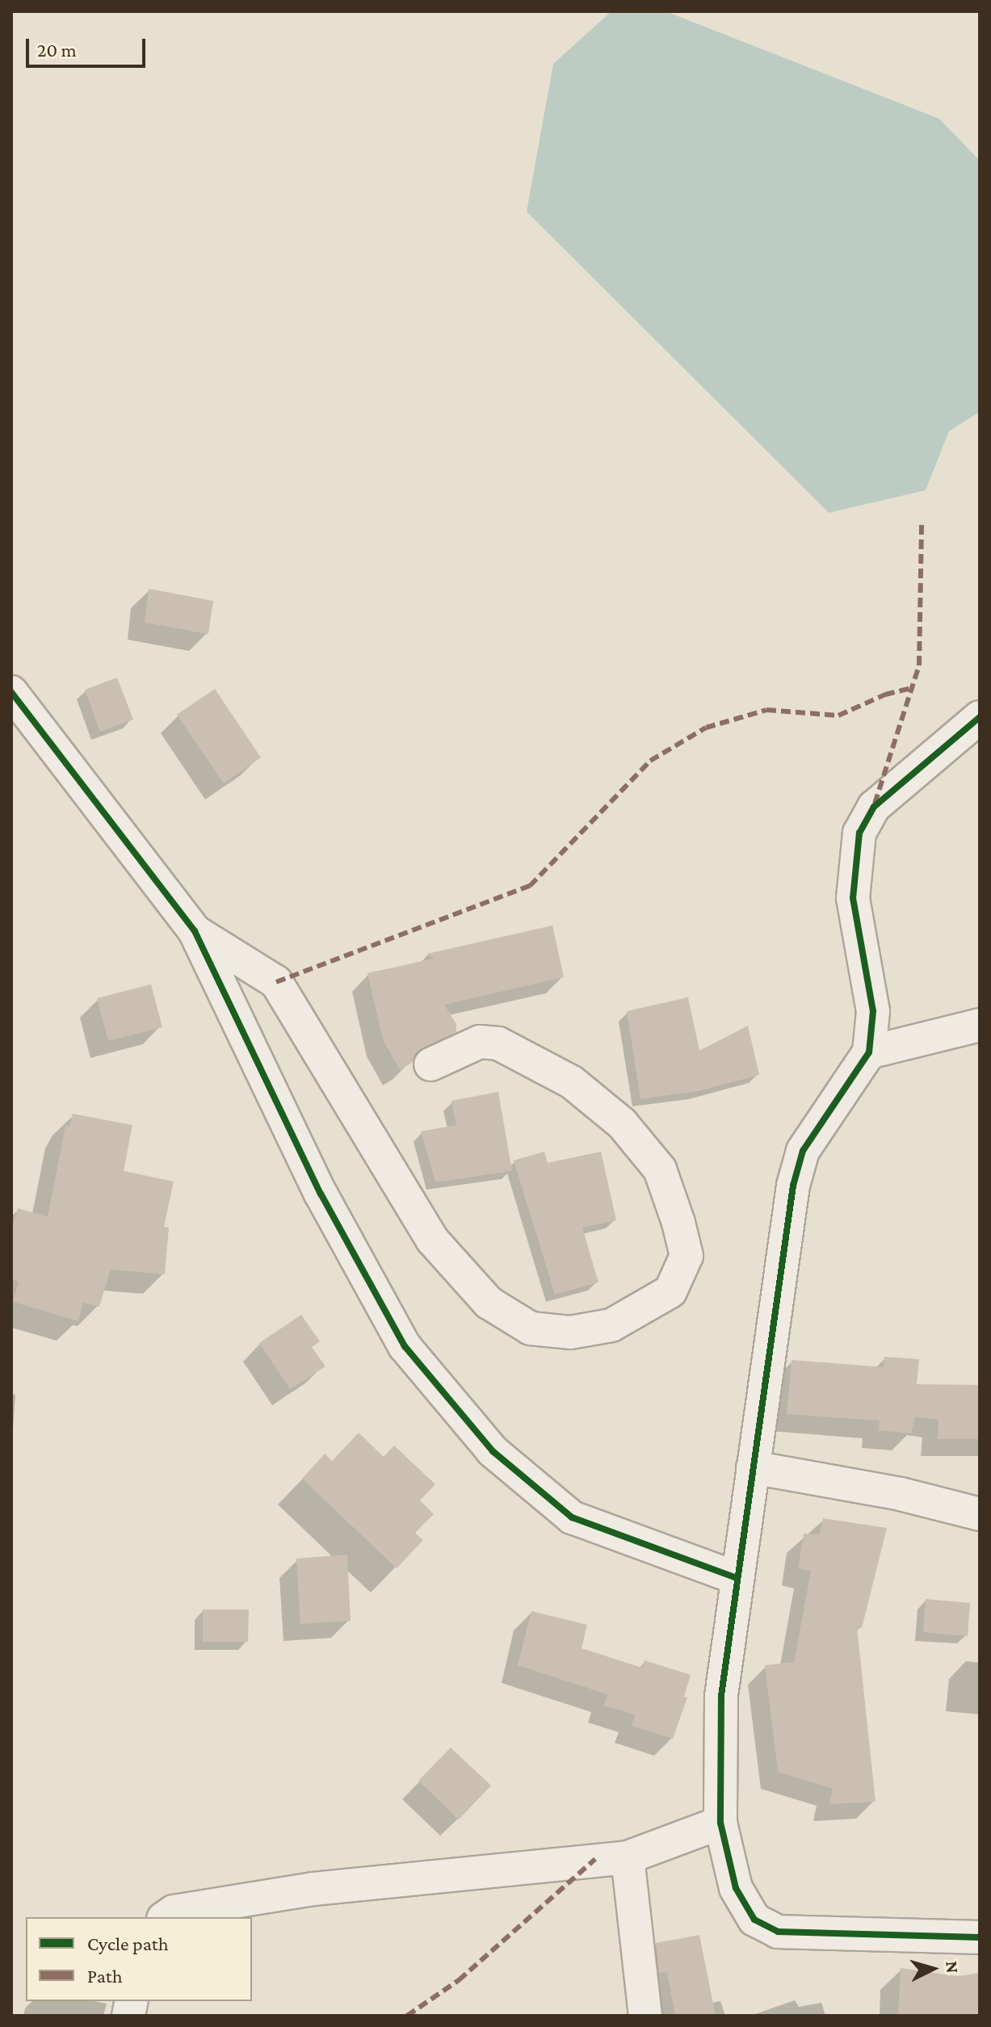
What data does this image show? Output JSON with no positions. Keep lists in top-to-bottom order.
{
  "legend": ["Cycle path", "Path"],
  "scale_bar": "20 m",
  "north": "right"
}
